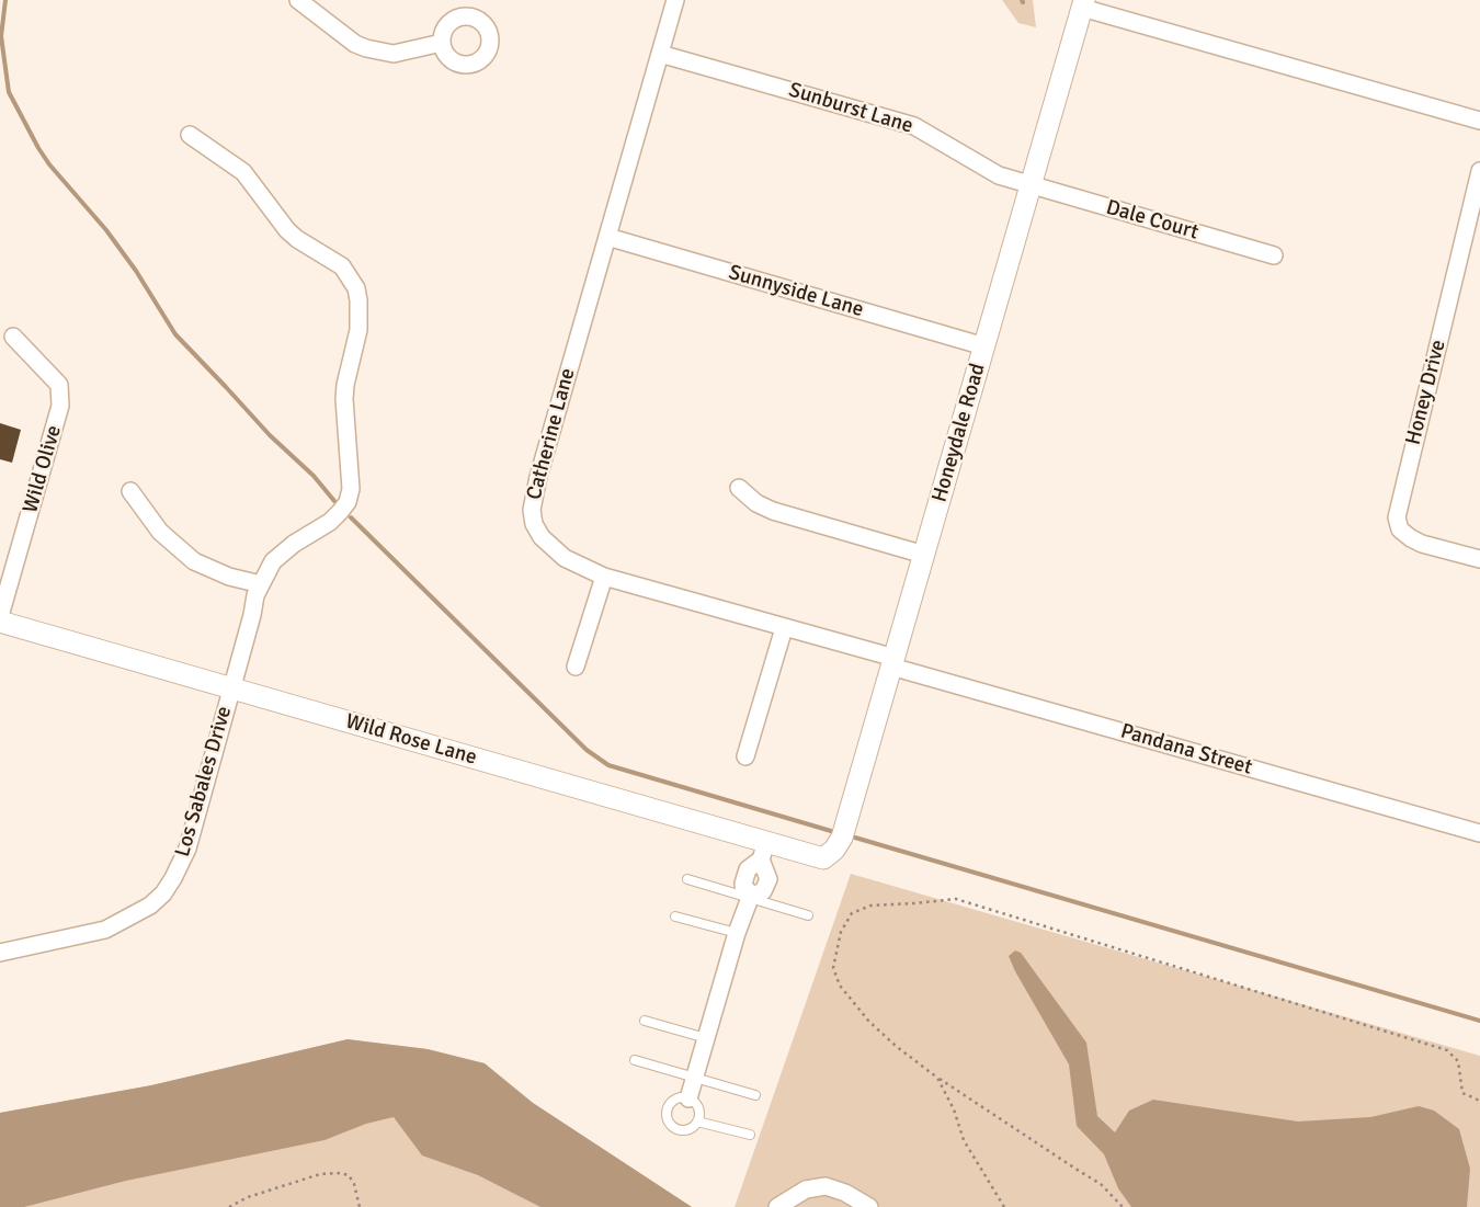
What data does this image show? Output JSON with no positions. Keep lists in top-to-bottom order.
{
  "streets": {
    "street": [
      "Sunburst Lane",
      "Dale Court",
      "Sunnyside Lane",
      "Honey Drive",
      "Honeydale Road",
      "Catherine Lane",
      "Wild Olive",
      "Wild Rose Lane",
      "Pandana Street",
      "Los Sabales Drive"
    ]
  },
  "crossings": [
    ["Sunburst Lane", "Dale Court"],
    ["Sunburst Lane", "Honeydale Road"],
    ["Sunburst Lane", "Catherine Lane"],
    ["Dale Court", "Honeydale Road"],
    ["Sunnyside Lane", "Honeydale Road"],
    ["Sunnyside Lane", "Catherine Lane"],
    ["Honeydale Road", "Catherine Lane"],
    ["Honeydale Road", "Wild Rose Lane"],
    ["Honeydale Road", "Pandana Street"],
    ["Catherine Lane", "Pandana Street"],
    ["Wild Rose Lane", "Los Sabales Drive"]
  ]
}
